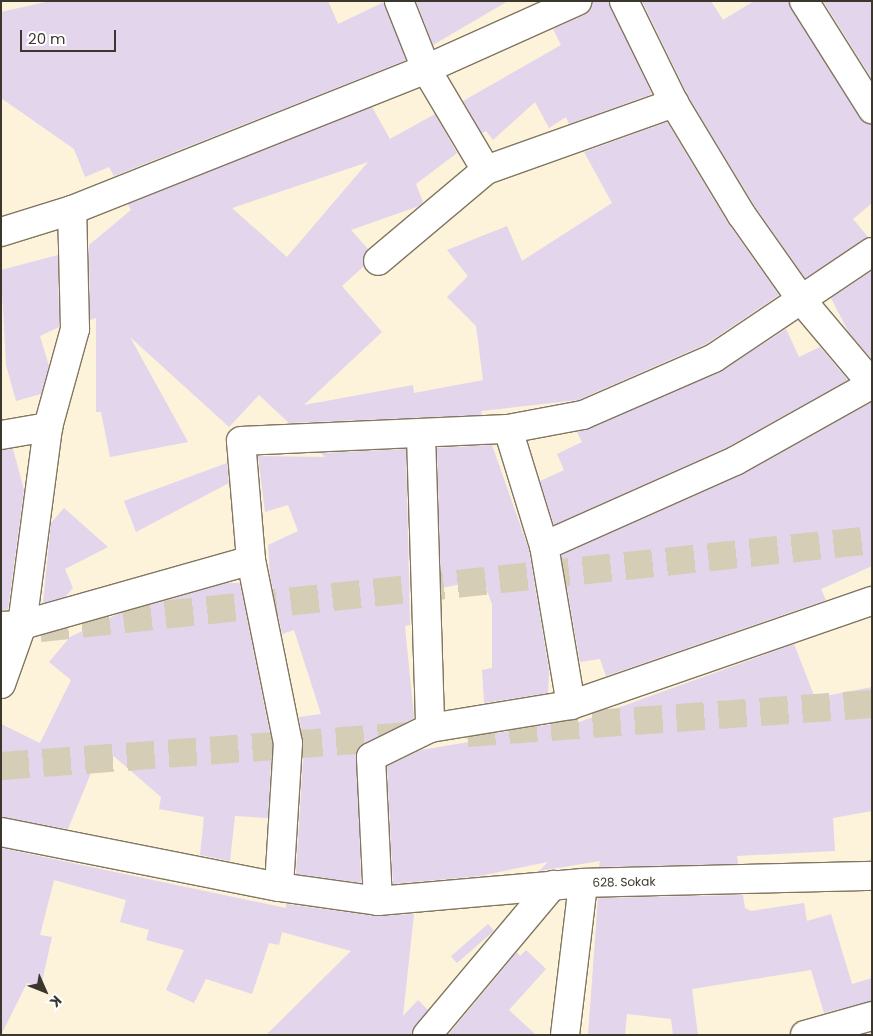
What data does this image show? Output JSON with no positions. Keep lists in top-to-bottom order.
{
  "streets": {
    "street": ["628. Sokak"]
  },
  "scale_bar": "20 m",
  "north": "bottom right"
}
